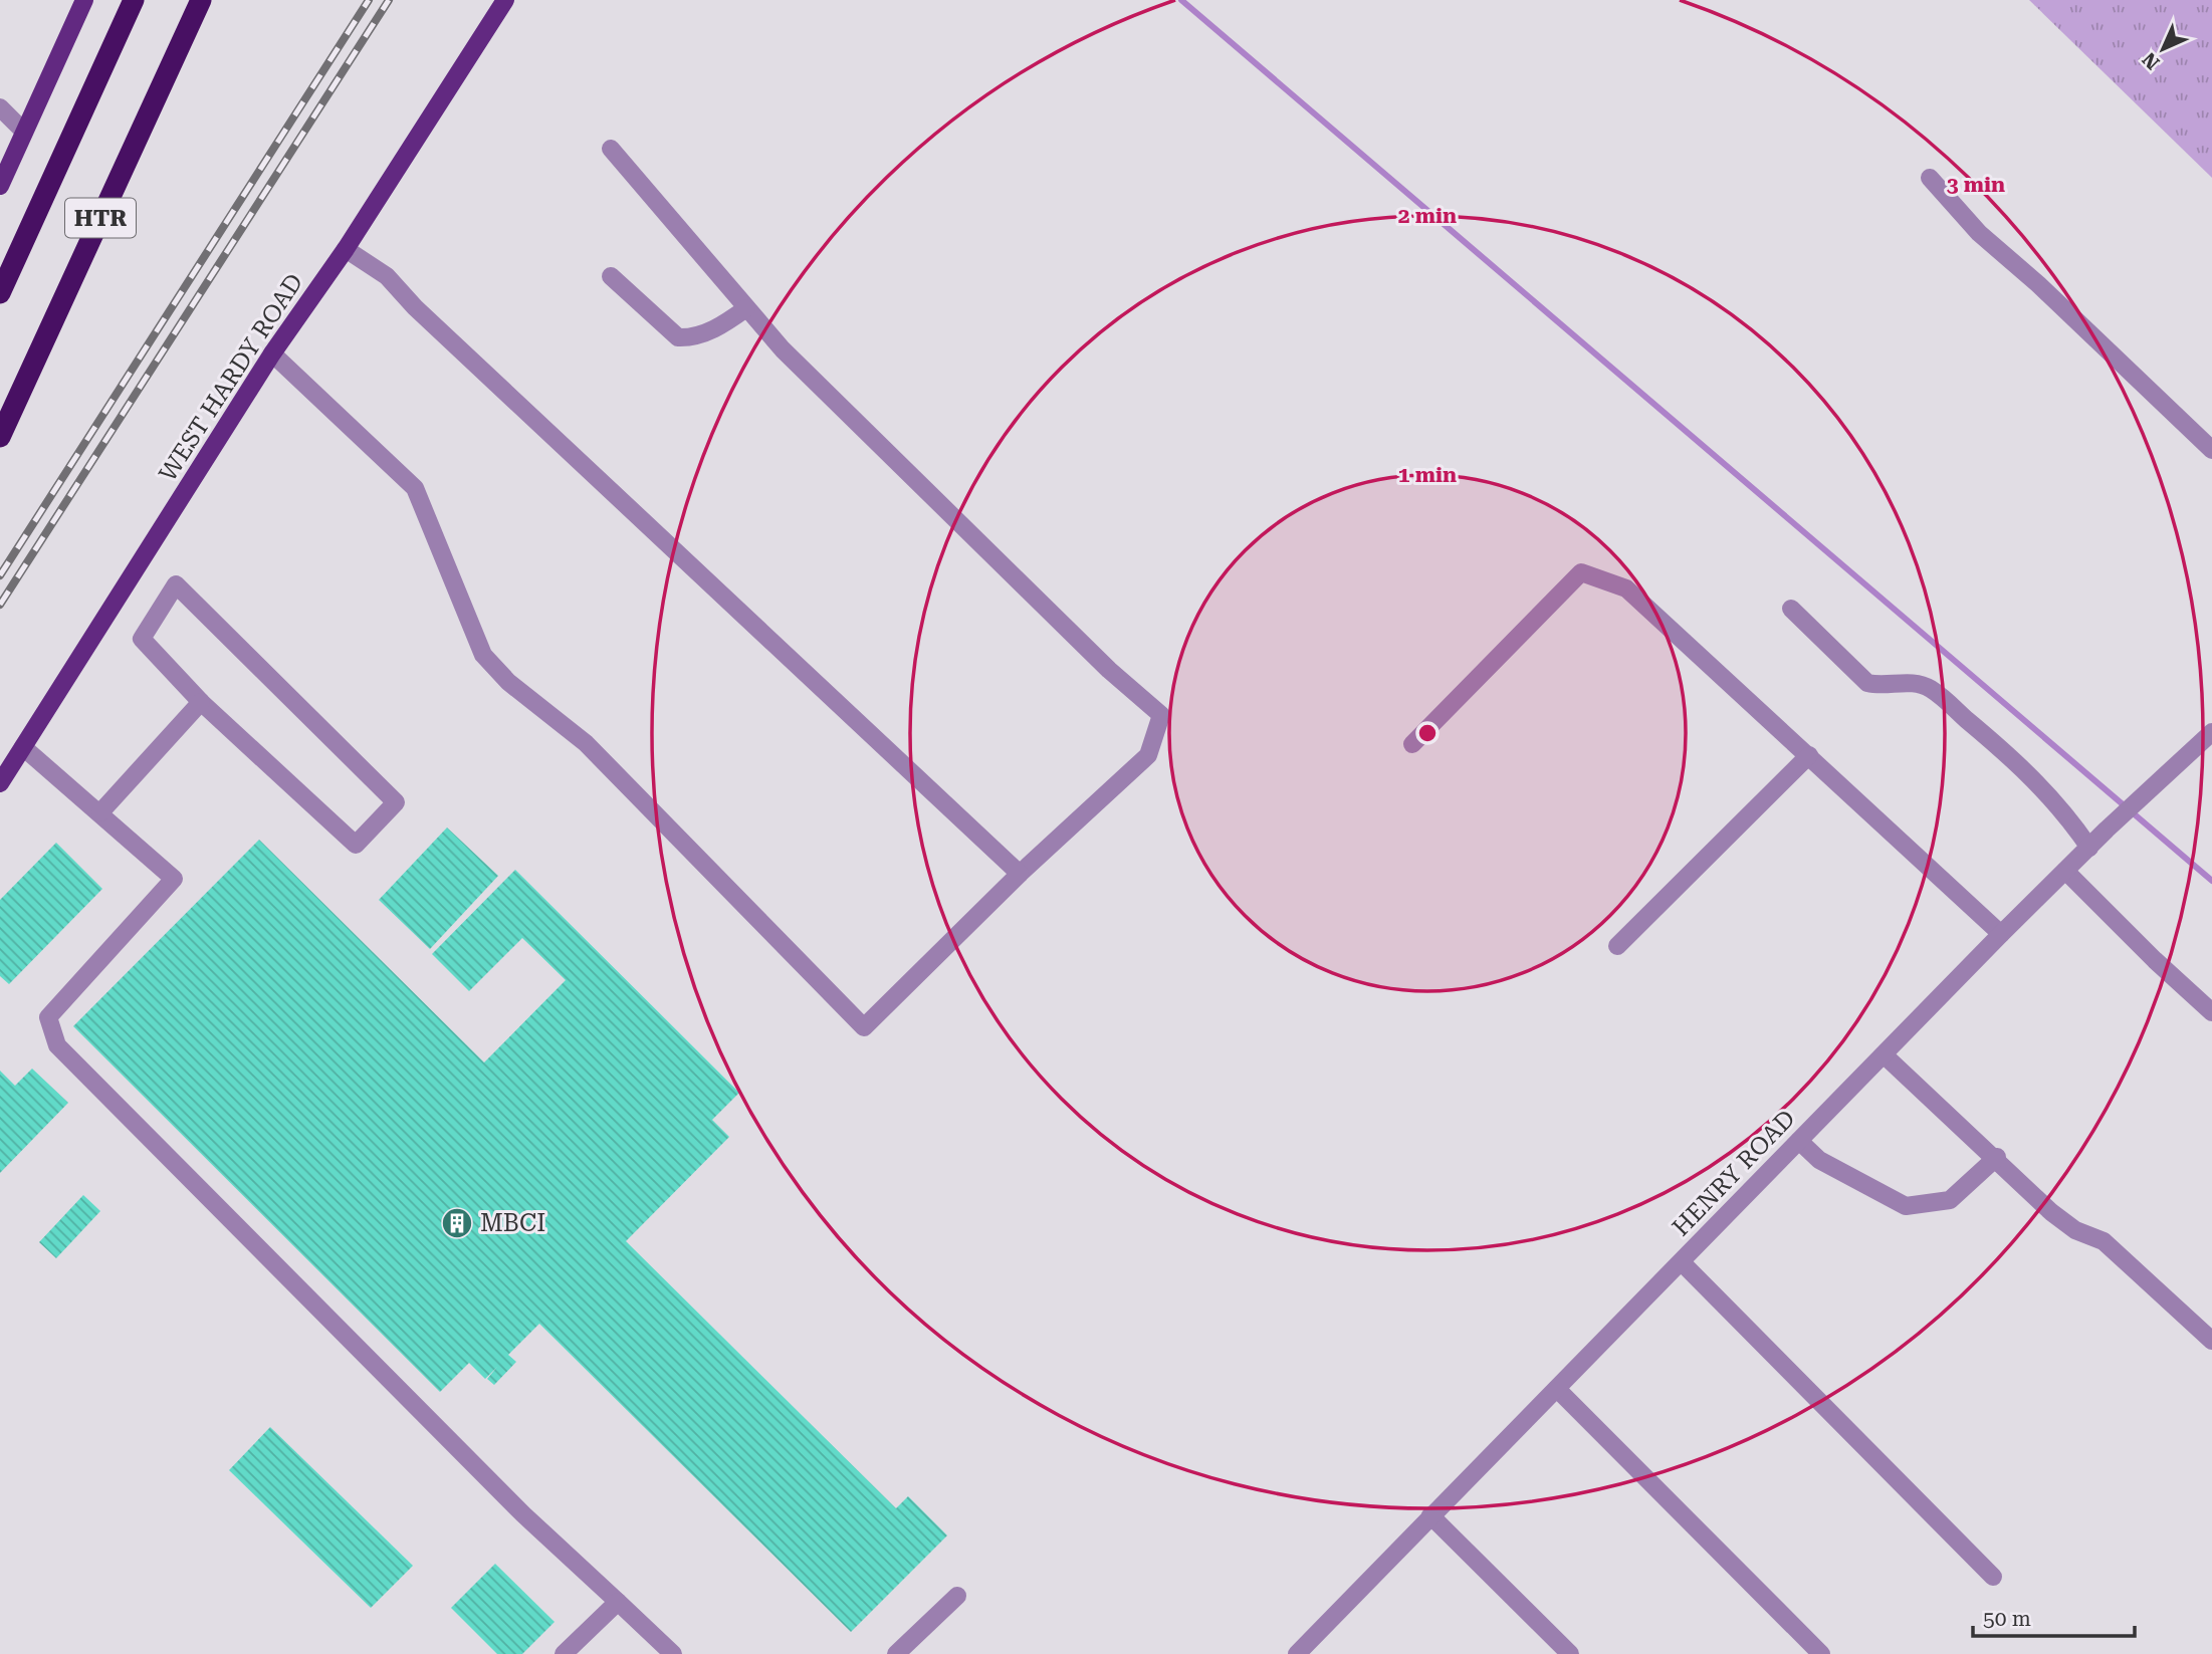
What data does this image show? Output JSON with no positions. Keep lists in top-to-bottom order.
{
  "streets": {
    "highway": ["HTR"],
    "main road": ["WEST HARDY ROAD"],
    "street": ["HENRY ROAD"]
  },
  "places": {
    "building": ["MBCI"]
  },
  "scale_bar": "50 m",
  "north": "bottom left",
  "rings": ["3 min", "2 min", "1 min"]
}
